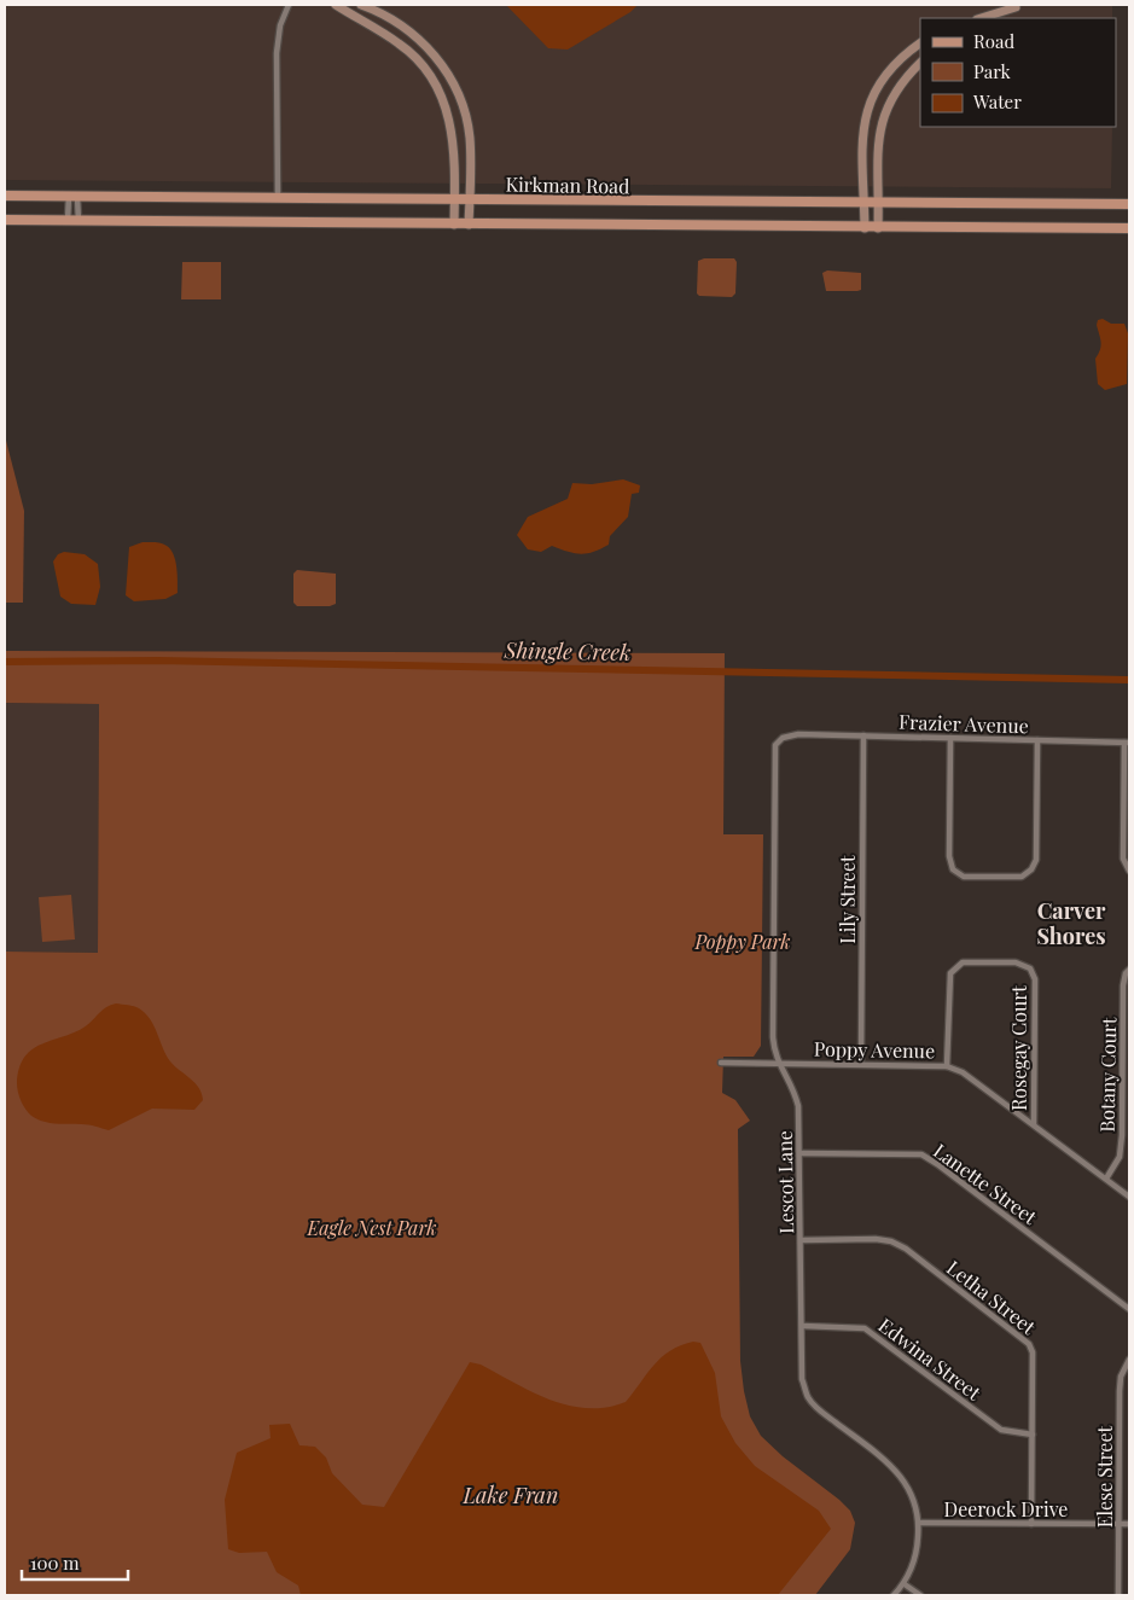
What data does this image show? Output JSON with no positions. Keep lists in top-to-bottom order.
{
  "streets": {
    "main road": ["Kirkman Road"],
    "street": [
      "Frazier Avenue",
      "Lily Street",
      "Rosegay Court",
      "Poppy Avenue",
      "Botany Court",
      "Lescot Lane",
      "Lanette Street",
      "Letha Street",
      "Edwina Street",
      "Elese Street",
      "Deerock Drive"
    ]
  },
  "crossings": [
    ["Frazier Avenue", "Lily Street"],
    ["Frazier Avenue", "Lescot Lane"],
    ["Lily Street", "Poppy Avenue"],
    ["Rosegay Court", "Poppy Avenue"],
    ["Poppy Avenue", "Botany Court"],
    ["Poppy Avenue", "Lescot Lane"],
    ["Lescot Lane", "Lanette Street"],
    ["Lescot Lane", "Letha Street"],
    ["Lescot Lane", "Edwina Street"],
    ["Lescot Lane", "Deerock Drive"],
    ["Letha Street", "Edwina Street"],
    ["Letha Street", "Deerock Drive"],
    ["Elese Street", "Deerock Drive"]
  ],
  "districts": ["Carver Shores"],
  "water": ["Shingle Creek", "Lake Fran"],
  "parks": ["Poppy Park", "Eagle Nest Park"],
  "legend": ["Road", "Park", "Water"],
  "scale_bar": "100 m"
}
